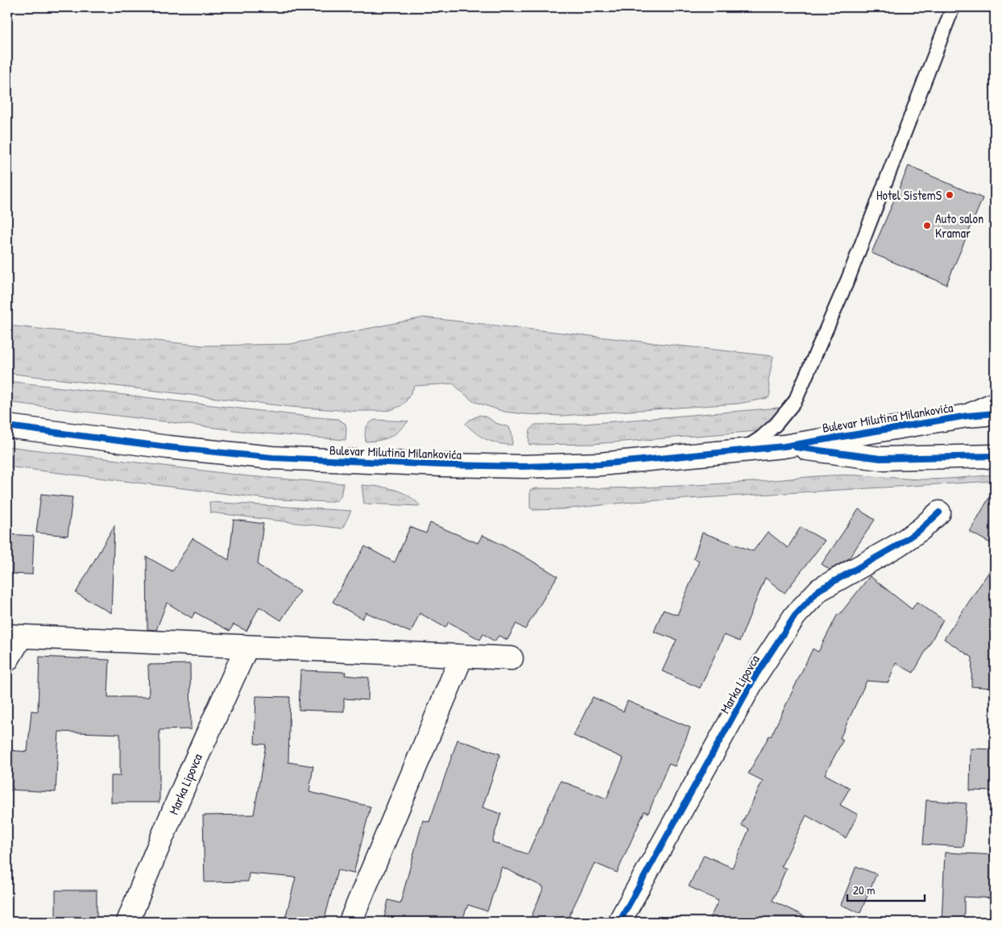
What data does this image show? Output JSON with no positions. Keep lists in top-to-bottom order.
{
  "streets": {
    "street": ["Bulevar Milutina Milankovića", "Marka Lipovca"]
  },
  "places": ["Hotel SistemS", "Auto salon Kramar"],
  "scale_bar": "20 m"
}
